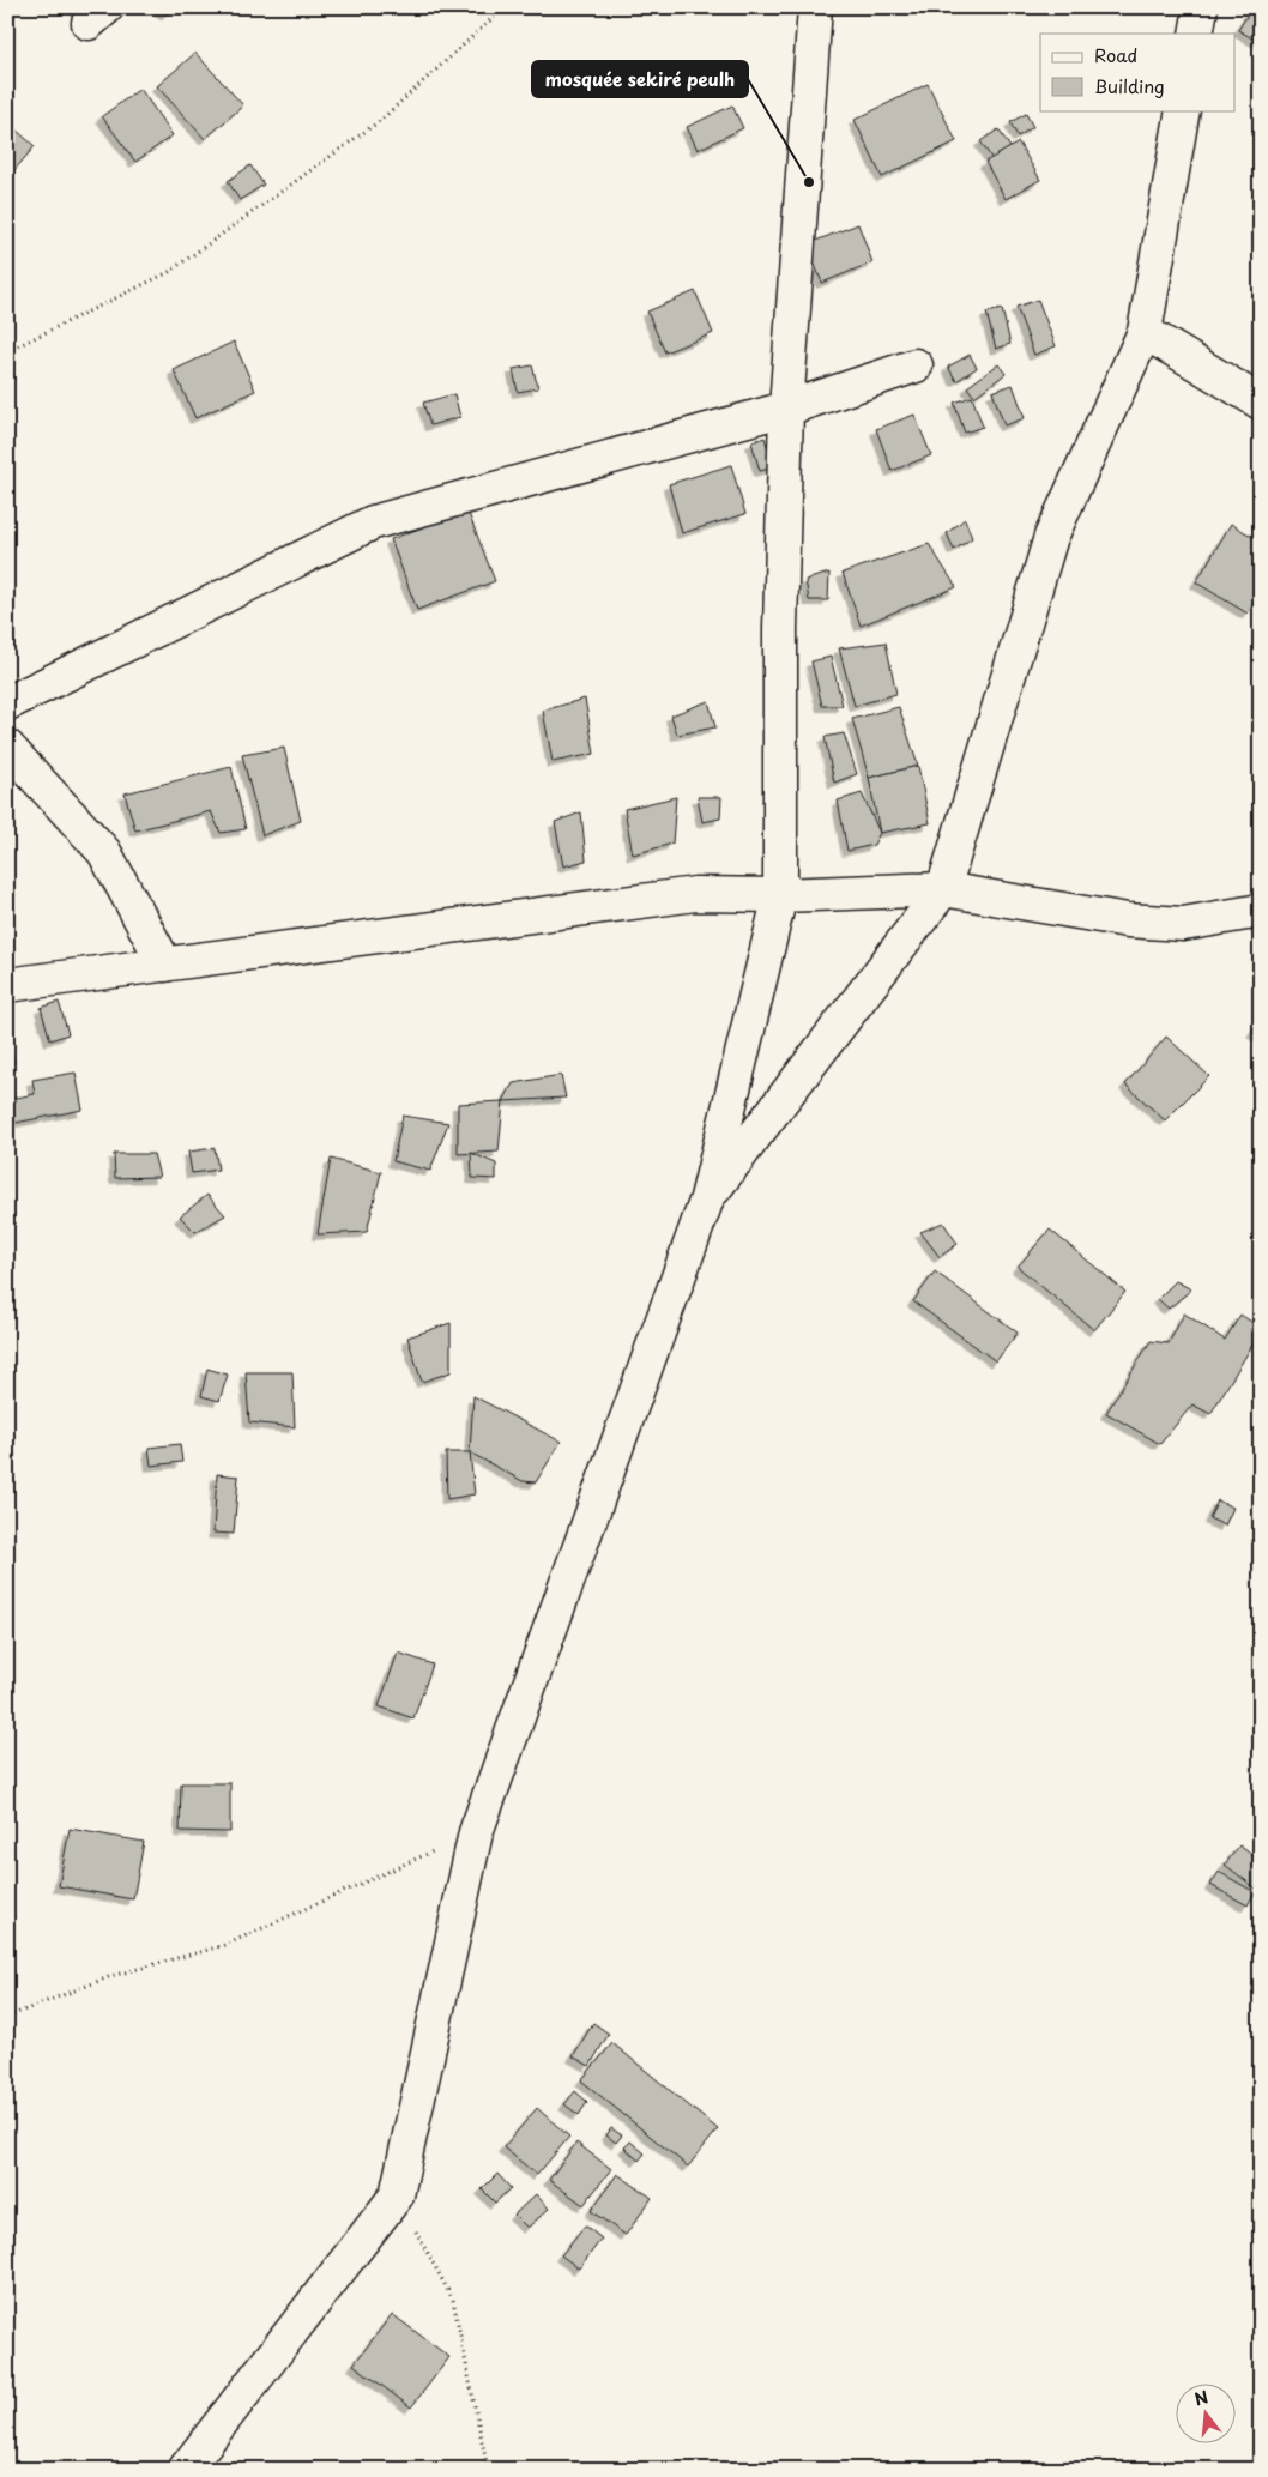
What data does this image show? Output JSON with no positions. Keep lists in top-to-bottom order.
{
  "places": ["mosquée sekiré peulh"],
  "legend": ["Road", "Building"],
  "north": "top"
}
